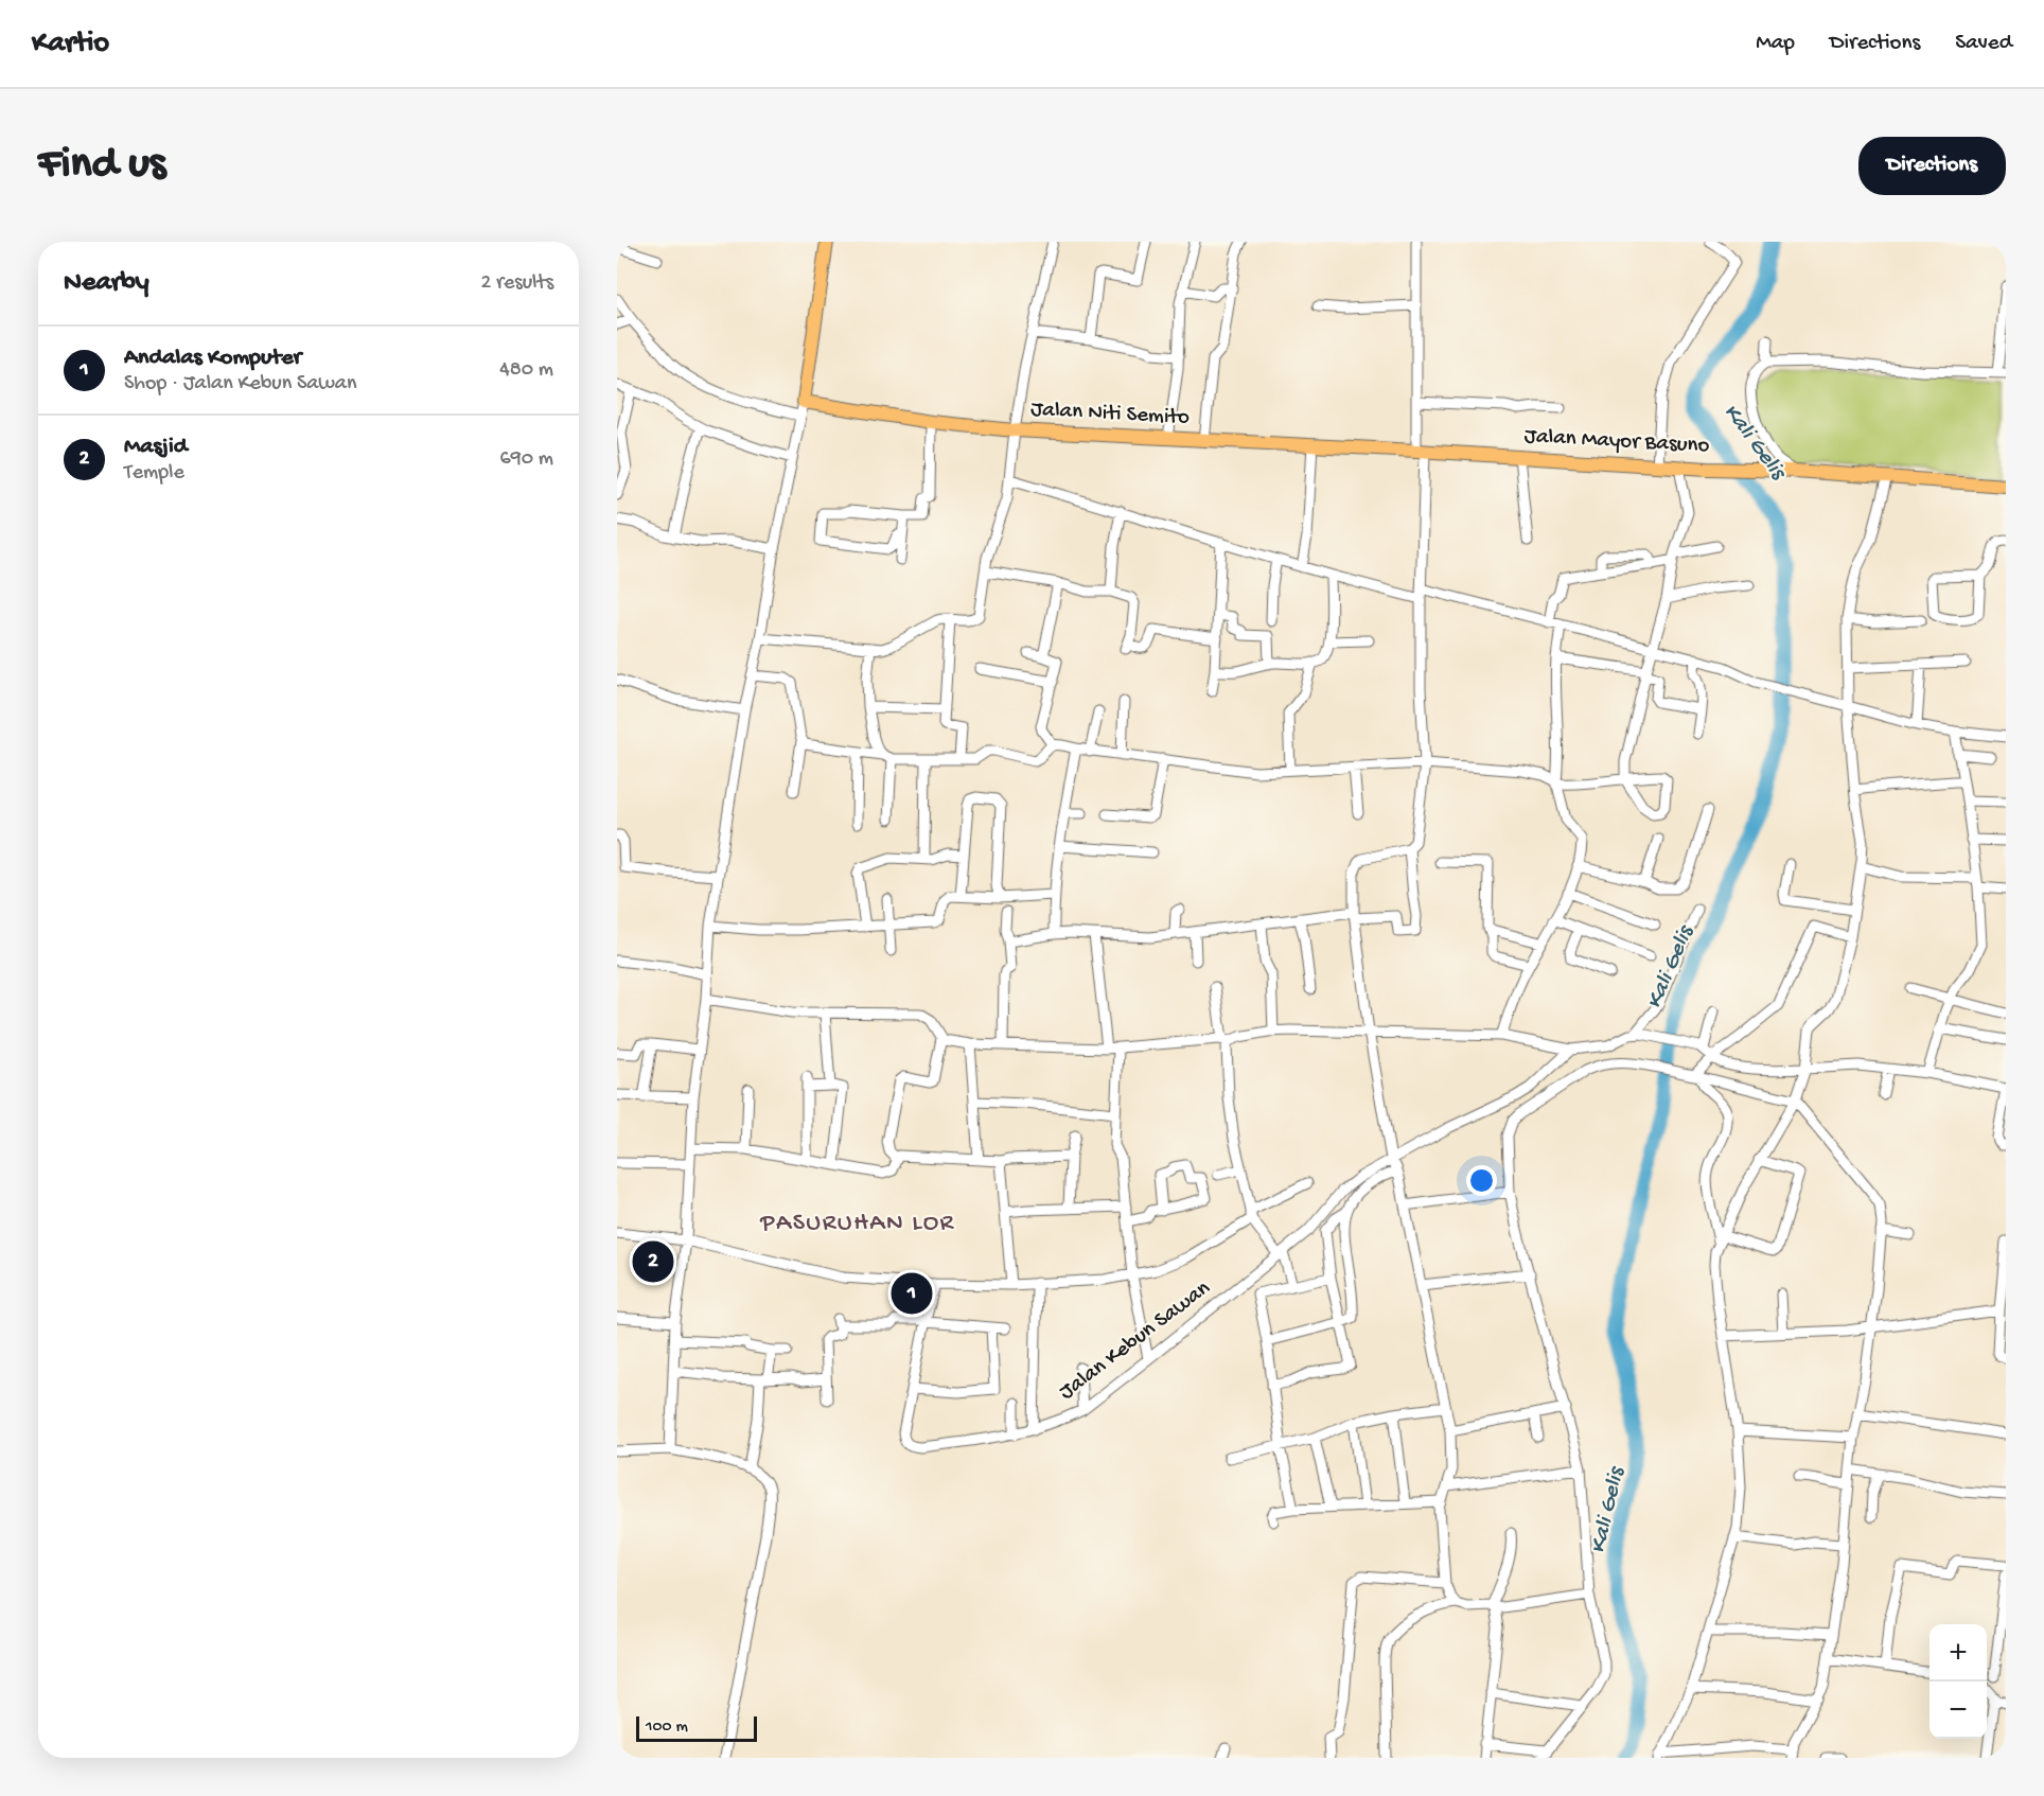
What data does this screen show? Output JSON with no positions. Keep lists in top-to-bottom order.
{
  "streets": {
    "main road": ["Jalan Niti Semito", "Jalan Mayor Basuno"],
    "street": ["Jalan Kebun Sawan"]
  },
  "crossings": [
    ["Jalan Niti Semito", "Jalan Mayor Basuno"]
  ],
  "districts": ["PASURUHAN LOR"],
  "water": ["Kali Gelis"],
  "scale_bar": "100 m",
  "page": {
    "header": "Kartio",
    "nav": ["Map", "Directions", "Saved"],
    "buttons": "Directions",
    "title": "Find us",
    "heading": ["Nearby", "2 results"],
    "list": [
      {
        "mark": "1",
        "name": "Andalas Komputer",
        "note": "Shop · Jalan Kebun Sawan",
        "value": "480 m"
      },
      {
        "mark": "2",
        "name": "Masjid",
        "note": "Temple",
        "value": "690 m"
      }
    ],
    "pins": ["2", "1"],
    "map_buttons": ["+", "−"],
    "scale": "100 m"
  }
}
